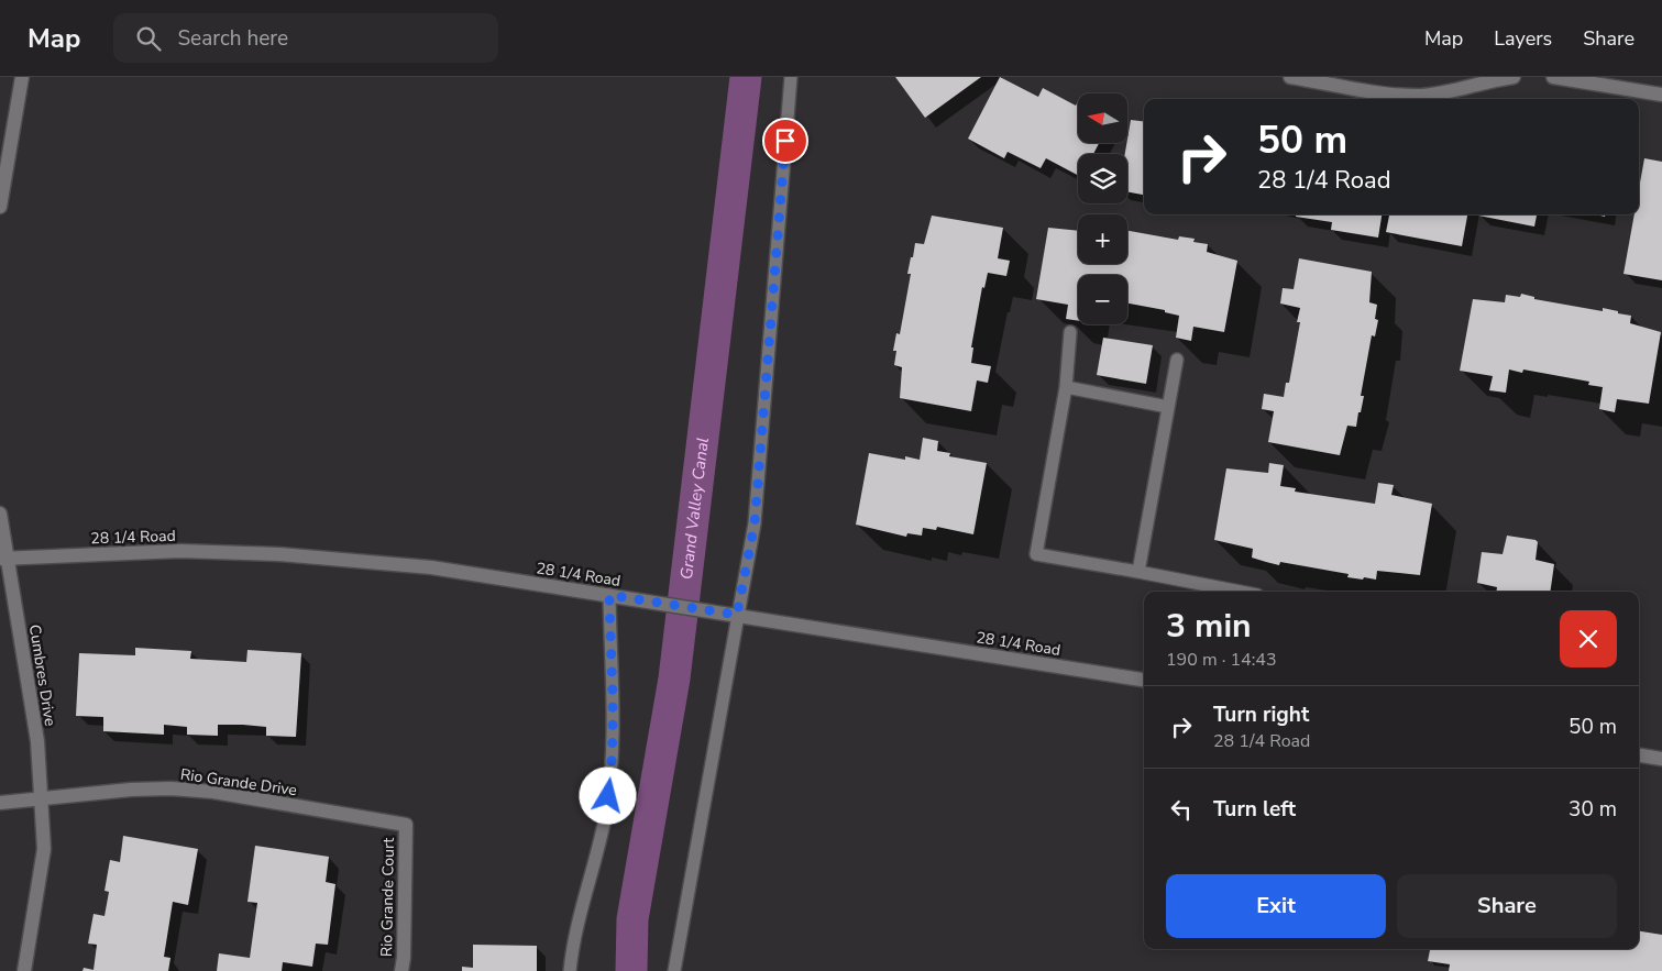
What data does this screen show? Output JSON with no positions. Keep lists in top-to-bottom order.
{
  "streets": {
    "street": [
      "28 1/4 Road",
      "Cumbres Drive",
      "Rio Grande Drive",
      "Rio Grande Court"
    ]
  },
  "crossings": [
    ["28 1/4 Road", "Cumbres Drive"],
    ["Cumbres Drive", "Rio Grande Drive"],
    ["Rio Grande Drive", "Rio Grande Court"]
  ],
  "water": ["Grand Valley Canal"],
  "north": "left",
  "page": {
    "header": "Map",
    "search": "Search here",
    "nav": ["Map", "Layers", "Share"],
    "map_buttons": ["+", "−"],
    "turn": ["50 m", "28 1/4 Road"],
    "heading": ["3 min", "190 m · 14:43"],
    "list": [
      {
        "name": "Turn right",
        "note": "28 1/4 Road",
        "value": "50 m"
      },
      {
        "name": "Turn left",
        "value": "30 m"
      }
    ],
    "buttons": ["Exit", "Share"]
  }
}
